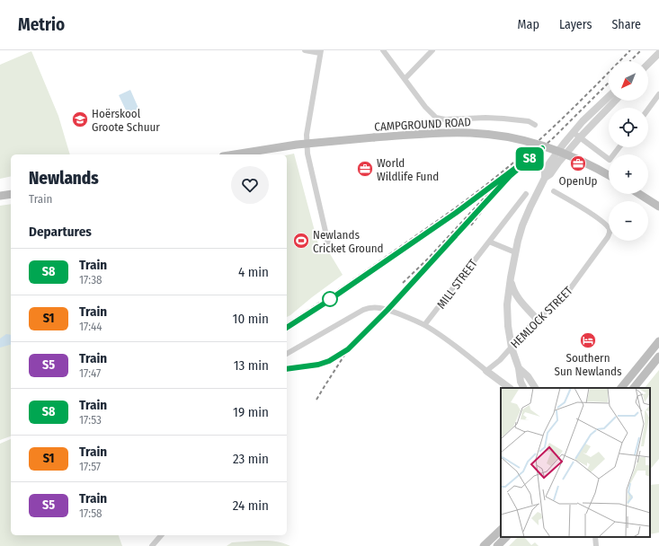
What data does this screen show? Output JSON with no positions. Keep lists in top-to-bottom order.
{
  "streets": {
    "main road": ["CAMPGROUND ROAD"],
    "street": ["MILL STREET", "HEMLOCK STREET"]
  },
  "places": {
    "school or university": ["Hoërskool Groote Schuur"],
    "office": ["OpenUp", "World Wildlife Fund"],
    "sports": ["Newlands Cricket Ground"],
    "hotel": ["Southern Sun Newlands"]
  },
  "north": "bottom left",
  "page": {
    "header": "Metrio",
    "nav": ["Map", "Layers", "Share"],
    "on_map": "S8",
    "map_buttons": ["+", "−"],
    "heading": [
      ["Newlands", "Train"],
      "Departures"
    ],
    "list": [
      {
        "mark": "S8",
        "name": "Train",
        "note": "17:38",
        "value": "4 min"
      },
      {
        "mark": "S1",
        "name": "Train",
        "note": "17:44",
        "value": "10 min"
      },
      {
        "mark": "S5",
        "name": "Train",
        "note": "17:47",
        "value": "13 min"
      },
      {
        "mark": "S8",
        "name": "Train",
        "note": "17:53",
        "value": "19 min"
      },
      {
        "mark": "S1",
        "name": "Train",
        "note": "17:57",
        "value": "23 min"
      },
      {
        "mark": "S5",
        "name": "Train",
        "note": "17:58",
        "value": "24 min"
      }
    ]
  }
}
